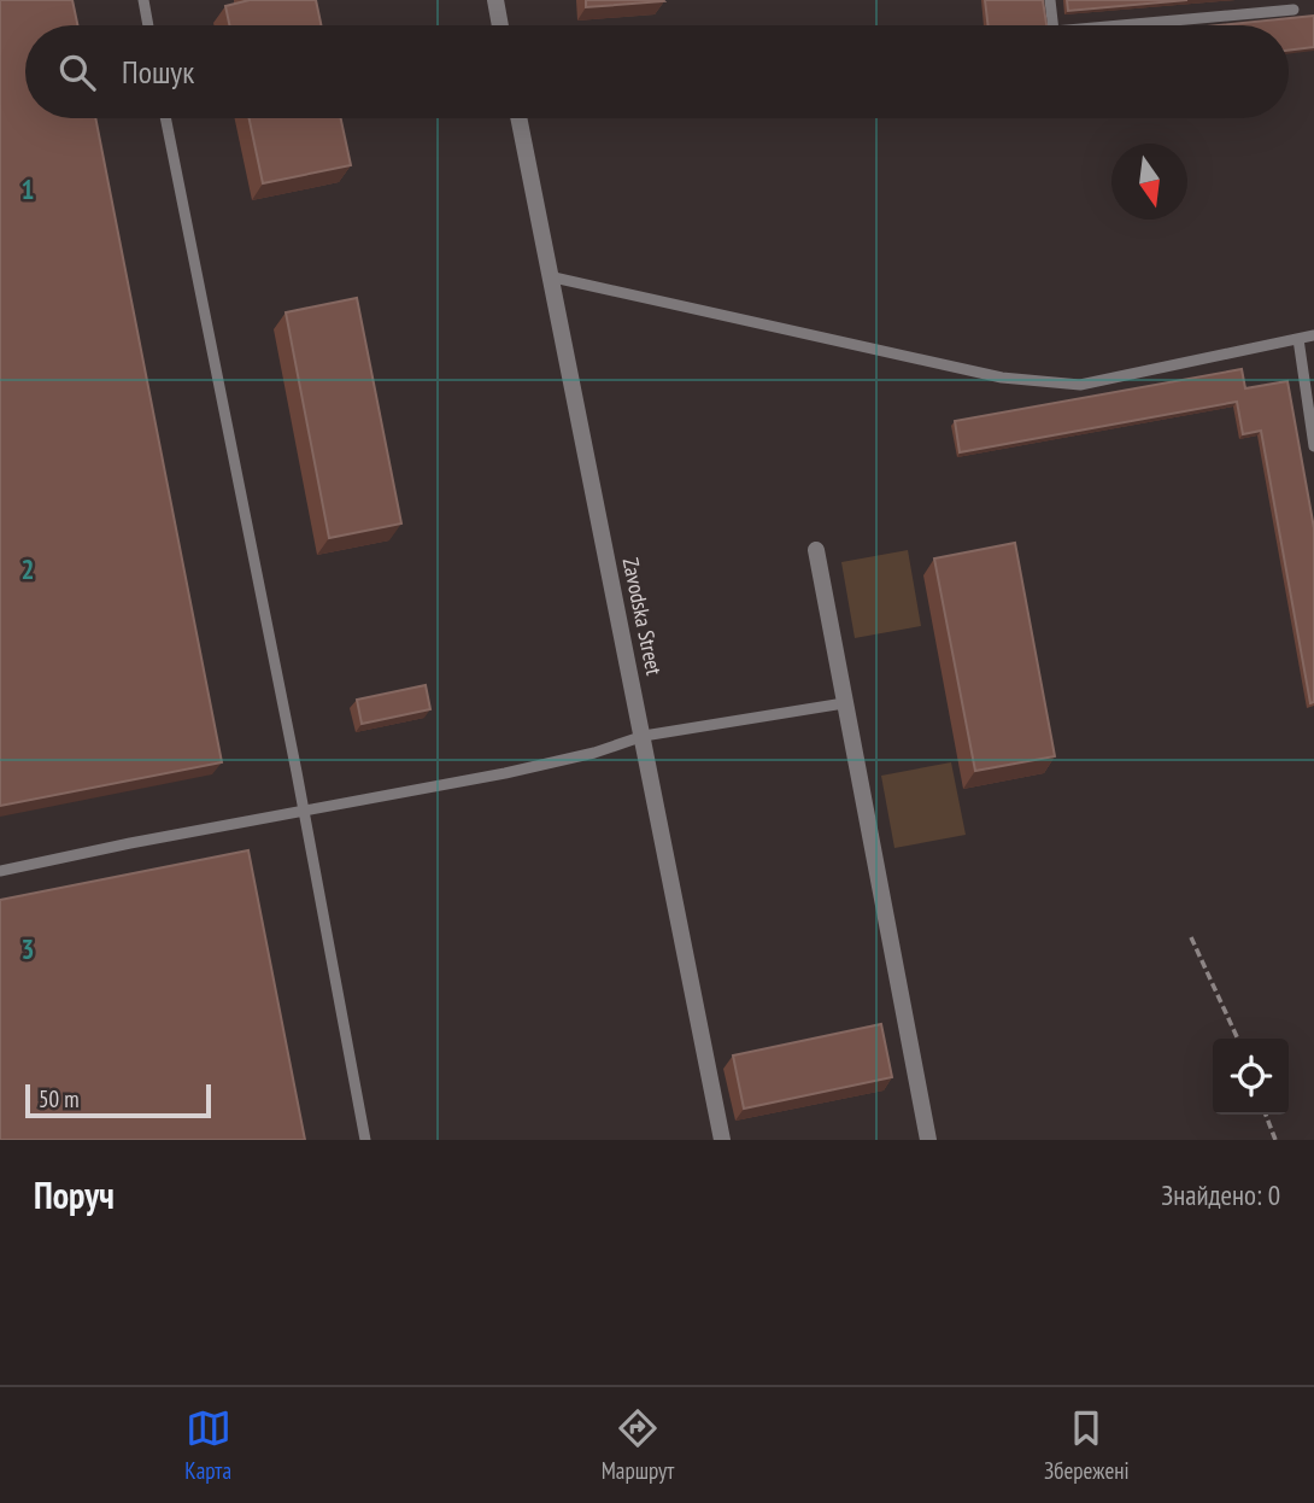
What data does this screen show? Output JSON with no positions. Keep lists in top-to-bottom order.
{
  "streets": {
    "street": ["Zavodska Street"]
  },
  "scale_bar": "50 m",
  "north": "bottom",
  "page": {
    "search": "Пошук",
    "scale": "50 m",
    "heading": ["Поруч", "Знайдено: 0"],
    "nav": ["Карта", "Маршрут", "Збережені"]
  },
  "grid": {
    "rows": ["1", "2", "3"]
  }
}
